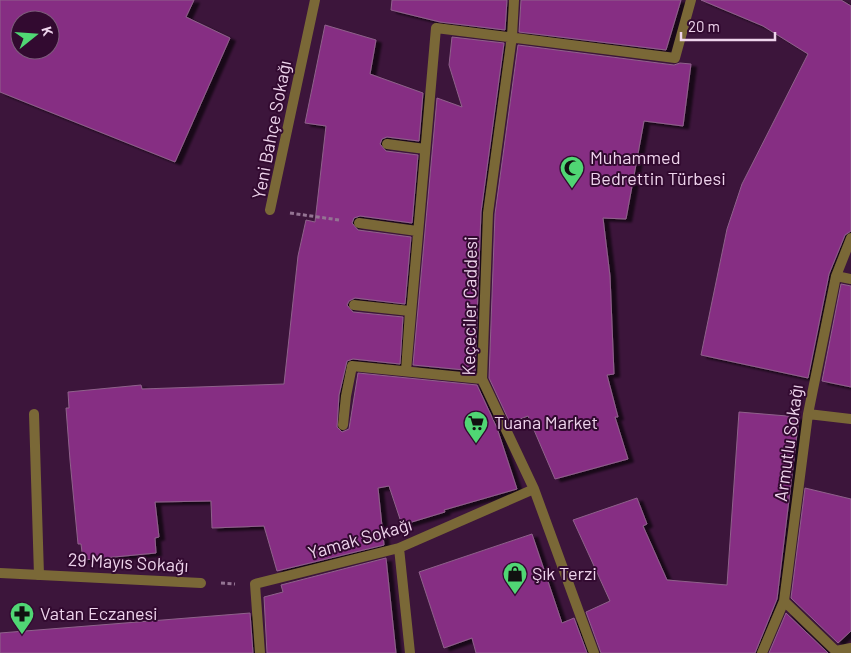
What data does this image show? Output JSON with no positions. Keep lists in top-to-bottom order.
{
  "streets": {
    "street": [
      "Yeni Bahçe Sokağı",
      "Keçeciler Caddesi",
      "Armutlu Sokağı",
      "Yamak Sokağı",
      "29 Mayıs Sokağı"
    ]
  },
  "crossings": [
    ["Keçeciler Caddesi", "Yamak Sokağı"],
    ["Yamak Sokağı", "29 Mayıs Sokağı"]
  ],
  "places": {
    "mosque": ["Muhammed Bedrettin Türbesi"],
    "supermarket": ["Tuana Market"],
    "shop": ["Şık Terzi"],
    "pharmacy": ["Vatan Eczanesi"]
  },
  "scale_bar": "20 m",
  "north": "right"
}
